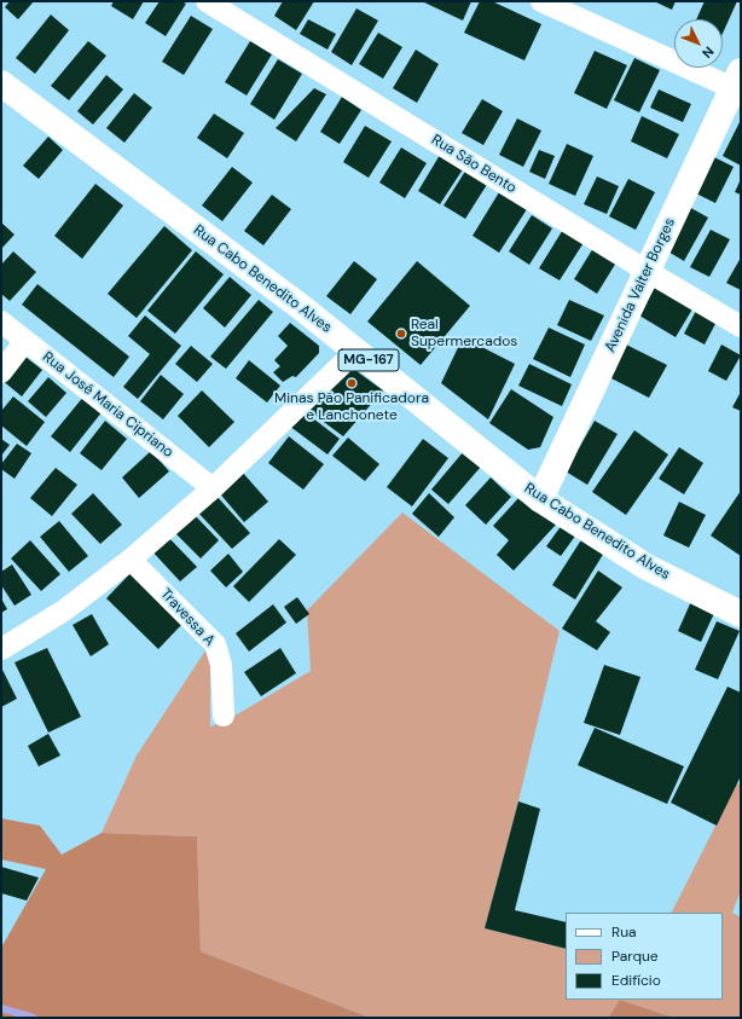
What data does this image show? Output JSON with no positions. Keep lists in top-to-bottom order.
{
  "streets": {
    "main road": ["Rua Cabo Benedito Alves", "Avenida Valter Borges", "MG-167"],
    "street": ["Rua São Bento", "Rua José Maria Cipriano", "Travessa A"]
  },
  "crossings": [
    ["Rua São Bento", "Avenida Valter Borges"],
    ["Rua Cabo Benedito Alves", "Avenida Valter Borges"]
  ],
  "places": ["Real Supermercados", "Minas Pão Panificadora e Lanchonete"],
  "legend": ["Rua", "Parque", "Edifício"],
  "north": "bottom right"
}
